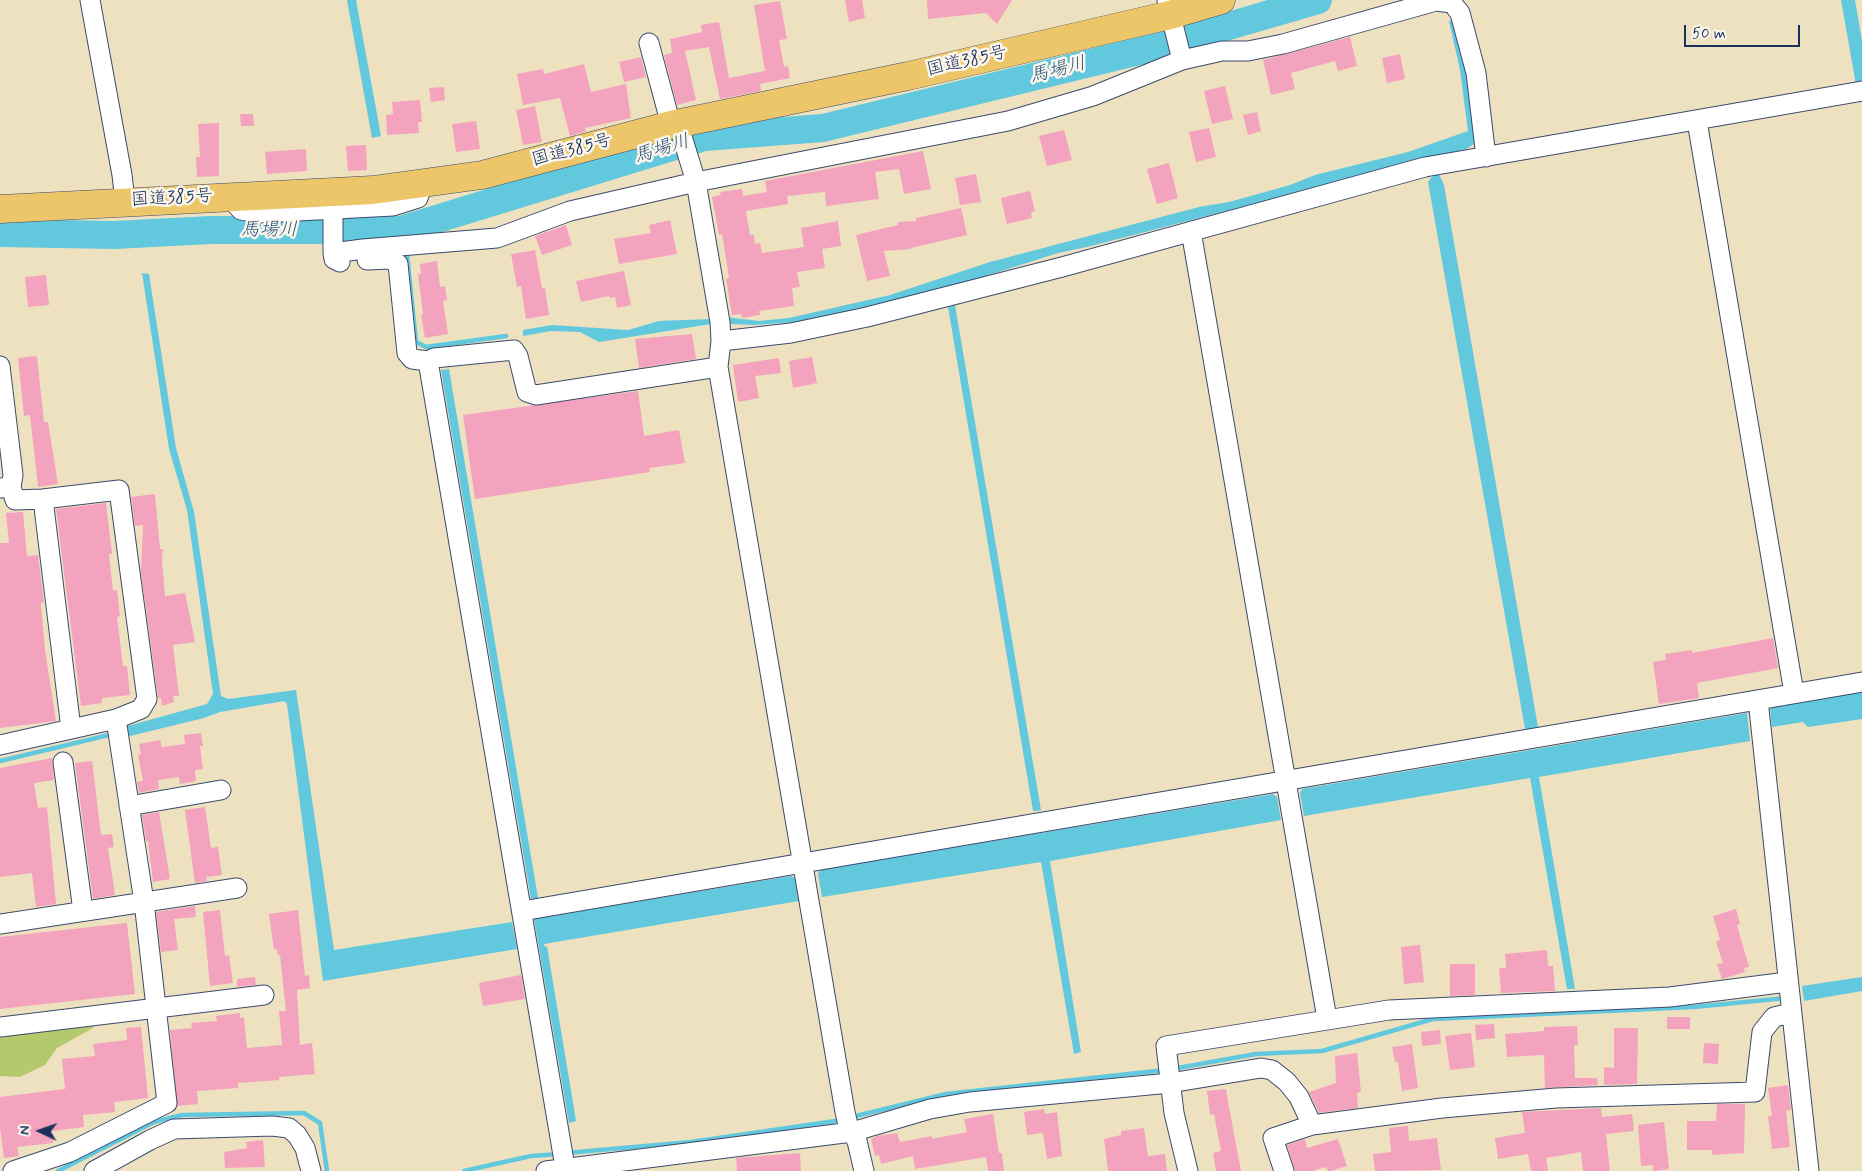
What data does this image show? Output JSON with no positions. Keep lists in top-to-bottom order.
{
  "streets": {
    "highway": ["国道385号"]
  },
  "water": ["馬場川"],
  "scale_bar": "50 m",
  "north": "left"
}
